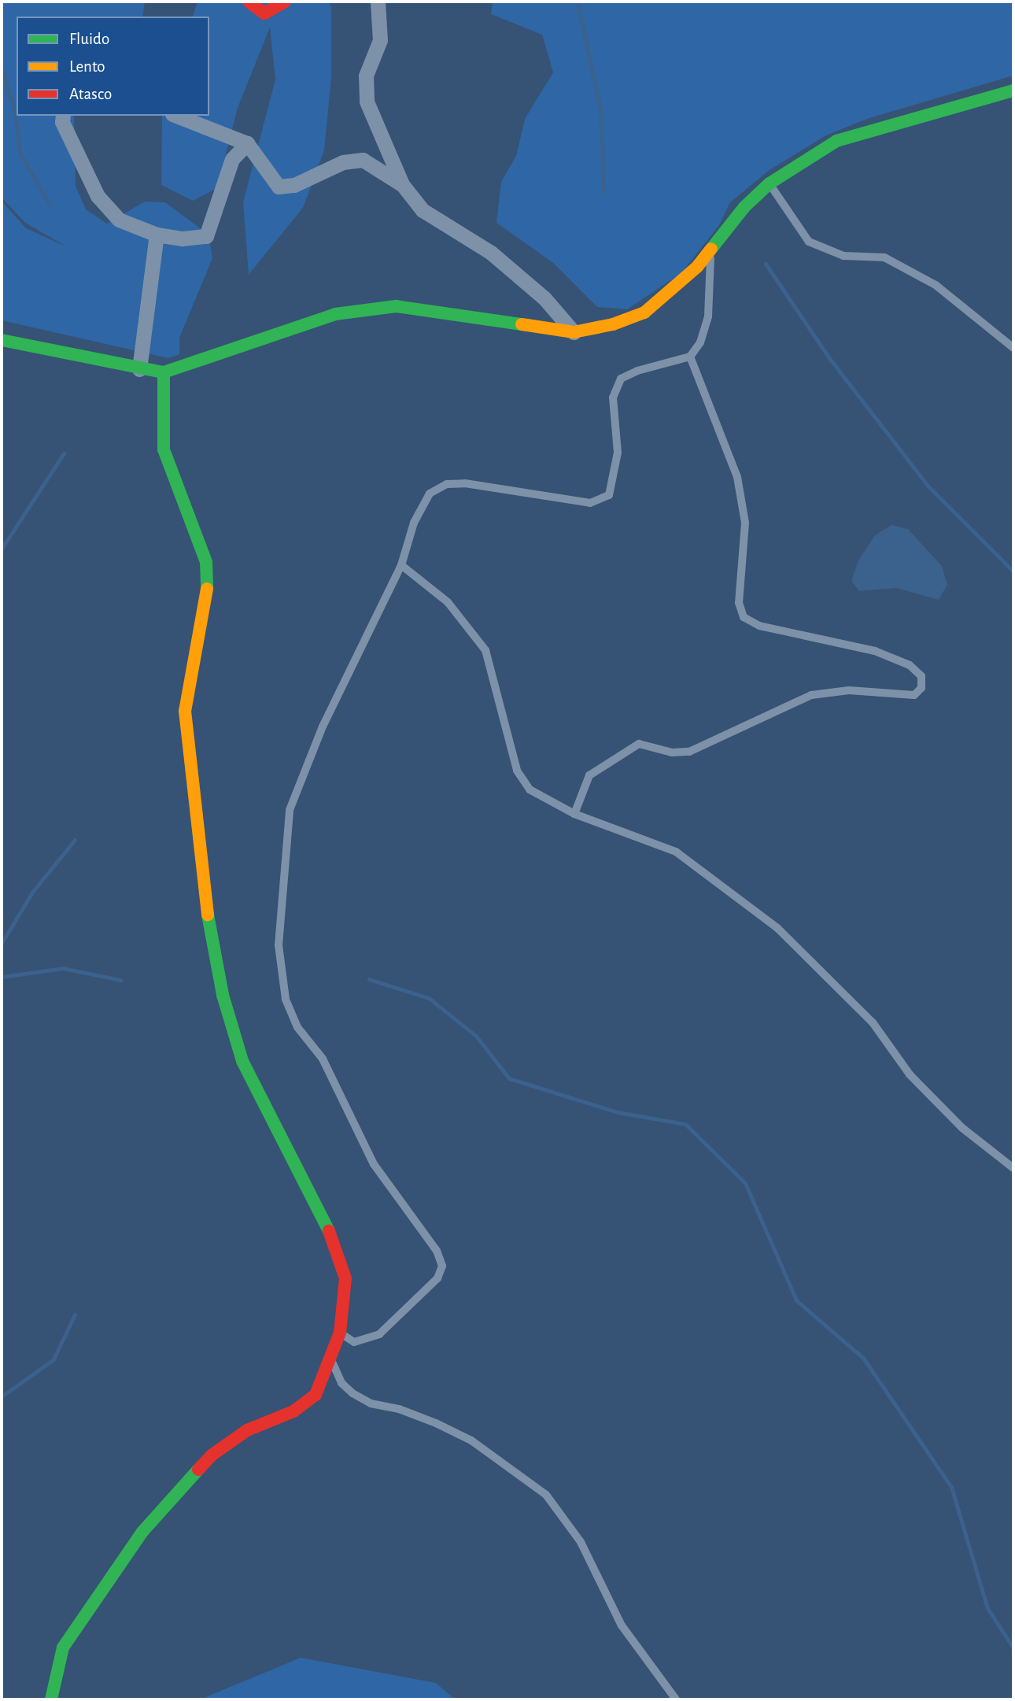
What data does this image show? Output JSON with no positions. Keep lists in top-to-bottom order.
{
  "legend": ["Fluido", "Lento", "Atasco"]
}
